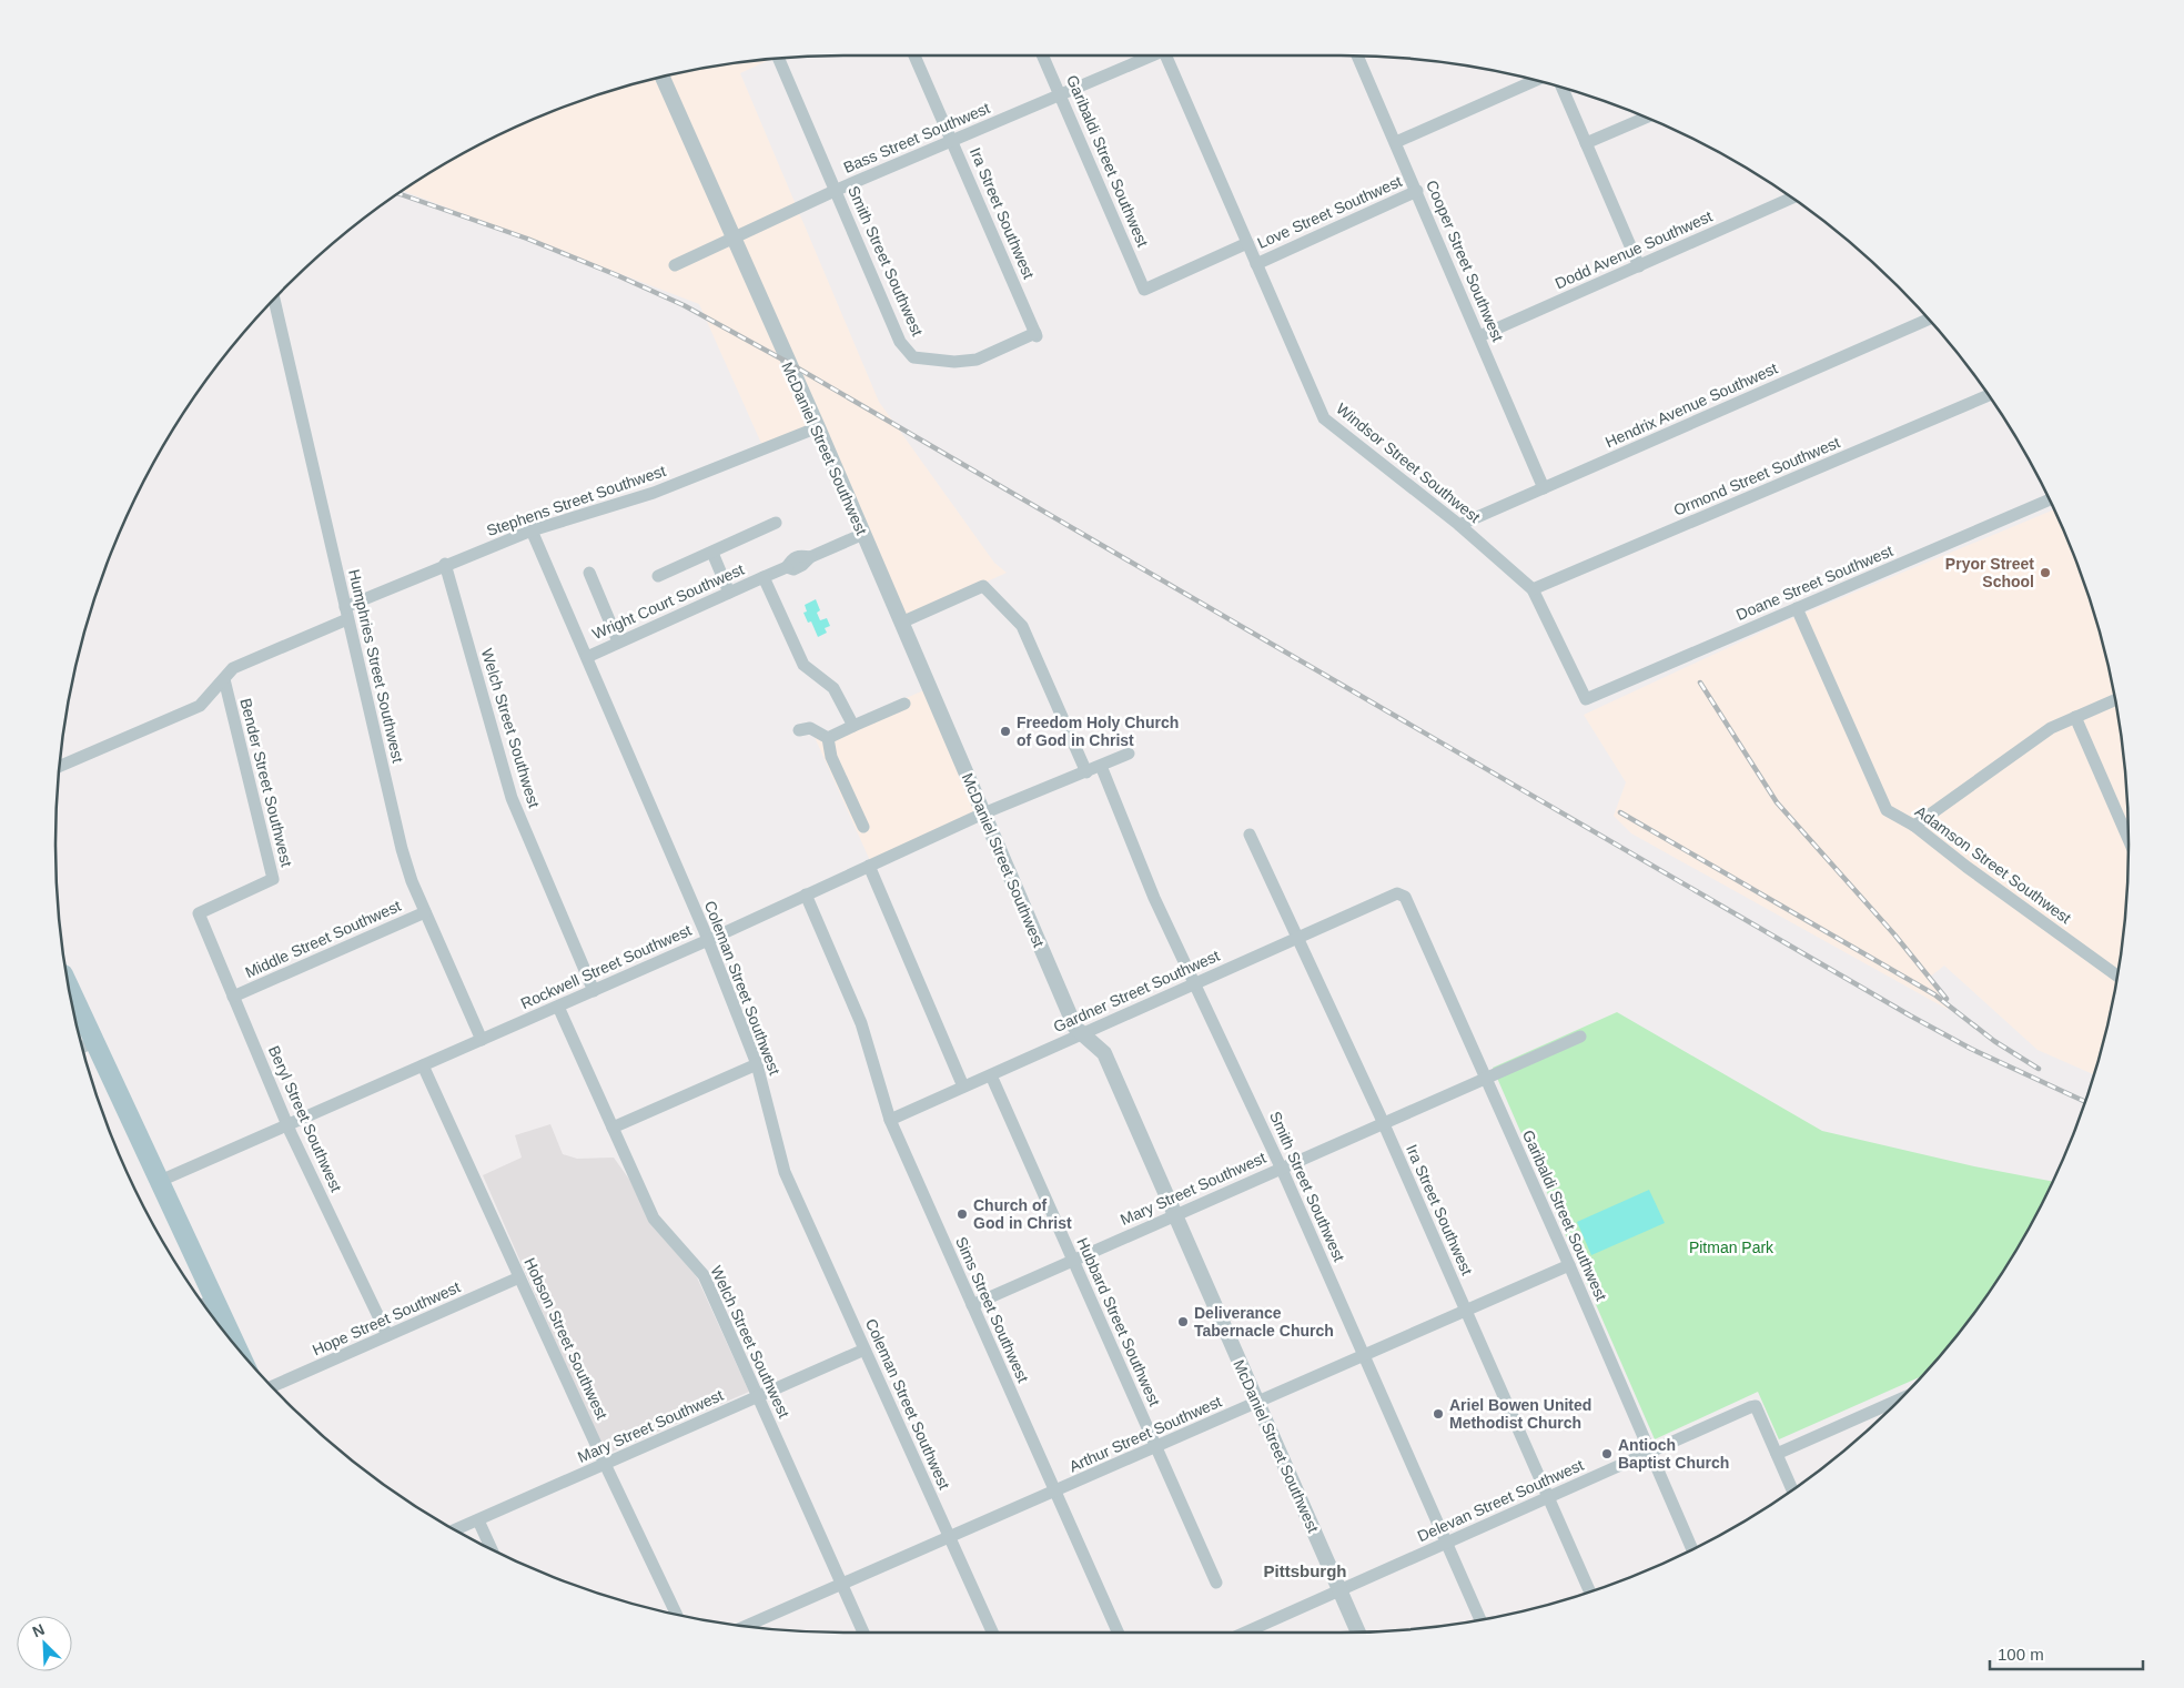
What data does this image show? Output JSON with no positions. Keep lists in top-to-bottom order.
{
  "streets": {
    "street": [
      "Bass Street Southwest",
      "Garibaldi Street Southwest",
      "Love Street Southwest",
      "Ira Street Southwest",
      "Dodd Avenue Southwest",
      "Smith Street Southwest",
      "Cooper Street Southwest",
      "Hendrix Avenue Southwest",
      "McDaniel Street Southwest",
      "Windsor Street Southwest",
      "Ormond Street Southwest",
      "Stephens Street Southwest",
      "Doane Street Southwest",
      "Wright Court Southwest",
      "Humphries Street Southwest",
      "Welch Street Southwest",
      "Bender Street Southwest",
      "Adamson Street Southwest",
      "Middle Street Southwest",
      "Rockwell Street Southwest",
      "Coleman Street Southwest",
      "Gardner Street Southwest",
      "Beryl Street Southwest",
      "Mary Street Southwest",
      "Sims Street Southwest",
      "Hope Street Southwest",
      "Hubbard Street Southwest",
      "Hobson Street Southwest",
      "Arthur Street Southwest",
      "Delevan Street Southwest"
    ]
  },
  "crossings": [
    ["Bass Street Southwest", "Garibaldi Street Southwest"],
    ["Bass Street Southwest", "Ira Street Southwest"],
    ["Bass Street Southwest", "Smith Street Southwest"],
    ["Bass Street Southwest", "McDaniel Street Southwest"],
    ["Garibaldi Street Southwest", "Windsor Street Southwest"],
    ["Garibaldi Street Southwest", "Gardner Street Southwest"],
    ["Garibaldi Street Southwest", "Mary Street Southwest"],
    ["Garibaldi Street Southwest", "Arthur Street Southwest"],
    ["Garibaldi Street Southwest", "Delevan Street Southwest"],
    ["Love Street Southwest", "Cooper Street Southwest"],
    ["Love Street Southwest", "Windsor Street Southwest"],
    ["Ira Street Southwest", "Smith Street Southwest"],
    ["Ira Street Southwest", "Gardner Street Southwest"],
    ["Ira Street Southwest", "Mary Street Southwest"],
    ["Ira Street Southwest", "Arthur Street Southwest"],
    ["Ira Street Southwest", "Delevan Street Southwest"],
    ["Dodd Avenue Southwest", "Cooper Street Southwest"],
    ["Smith Street Southwest", "Rockwell Street Southwest"],
    ["Smith Street Southwest", "Gardner Street Southwest"],
    ["Smith Street Southwest", "Mary Street Southwest"],
    ["Smith Street Southwest", "Arthur Street Southwest"],
    ["Smith Street Southwest", "Delevan Street Southwest"],
    ["Cooper Street Southwest", "Hendrix Avenue Southwest"],
    ["Hendrix Avenue Southwest", "Windsor Street Southwest"],
    ["McDaniel Street Southwest", "Stephens Street Southwest"],
    ["McDaniel Street Southwest", "Wright Court Southwest"],
    ["McDaniel Street Southwest", "Rockwell Street Southwest"],
    ["McDaniel Street Southwest", "Gardner Street Southwest"],
    ["McDaniel Street Southwest", "Mary Street Southwest"],
    ["McDaniel Street Southwest", "Arthur Street Southwest"],
    ["McDaniel Street Southwest", "Delevan Street Southwest"],
    ["Windsor Street Southwest", "Ormond Street Southwest"],
    ["Windsor Street Southwest", "Doane Street Southwest"],
    ["Stephens Street Southwest", "Humphries Street Southwest"],
    ["Stephens Street Southwest", "Welch Street Southwest"],
    ["Stephens Street Southwest", "Bender Street Southwest"],
    ["Stephens Street Southwest", "Coleman Street Southwest"],
    ["Doane Street Southwest", "Adamson Street Southwest"],
    ["Wright Court Southwest", "Coleman Street Southwest"],
    ["Humphries Street Southwest", "Middle Street Southwest"],
    ["Humphries Street Southwest", "Rockwell Street Southwest"],
    ["Welch Street Southwest", "Rockwell Street Southwest"],
    ["Welch Street Southwest", "Mary Street Southwest"],
    ["Welch Street Southwest", "Arthur Street Southwest"],
    ["Bender Street Southwest", "Beryl Street Southwest"],
    ["Middle Street Southwest", "Beryl Street Southwest"],
    ["Rockwell Street Southwest", "Coleman Street Southwest"],
    ["Rockwell Street Southwest", "Beryl Street Southwest"],
    ["Rockwell Street Southwest", "Sims Street Southwest"],
    ["Rockwell Street Southwest", "Hobson Street Southwest"],
    ["Coleman Street Southwest", "Mary Street Southwest"],
    ["Coleman Street Southwest", "Arthur Street Southwest"],
    ["Gardner Street Southwest", "Sims Street Southwest"],
    ["Gardner Street Southwest", "Hubbard Street Southwest"],
    ["Beryl Street Southwest", "Hope Street Southwest"],
    ["Mary Street Southwest", "Sims Street Southwest"],
    ["Mary Street Southwest", "Hubbard Street Southwest"],
    ["Mary Street Southwest", "Hobson Street Southwest"],
    ["Sims Street Southwest", "Arthur Street Southwest"],
    ["Hope Street Southwest", "Hobson Street Southwest"],
    ["Hubbard Street Southwest", "Arthur Street Southwest"]
  ],
  "districts": ["Pittsburgh"],
  "parks": ["Pitman Park"],
  "places": [
    "Pryor Street School",
    "Freedom Holy Church of God in Christ",
    "Church of God in Christ",
    "Deliverance Tabernacle Church",
    "Ariel Bowen United Methodist Church",
    "Antioch Baptist Church"
  ],
  "scale_bar": "100 m",
  "north": "top left"
}
